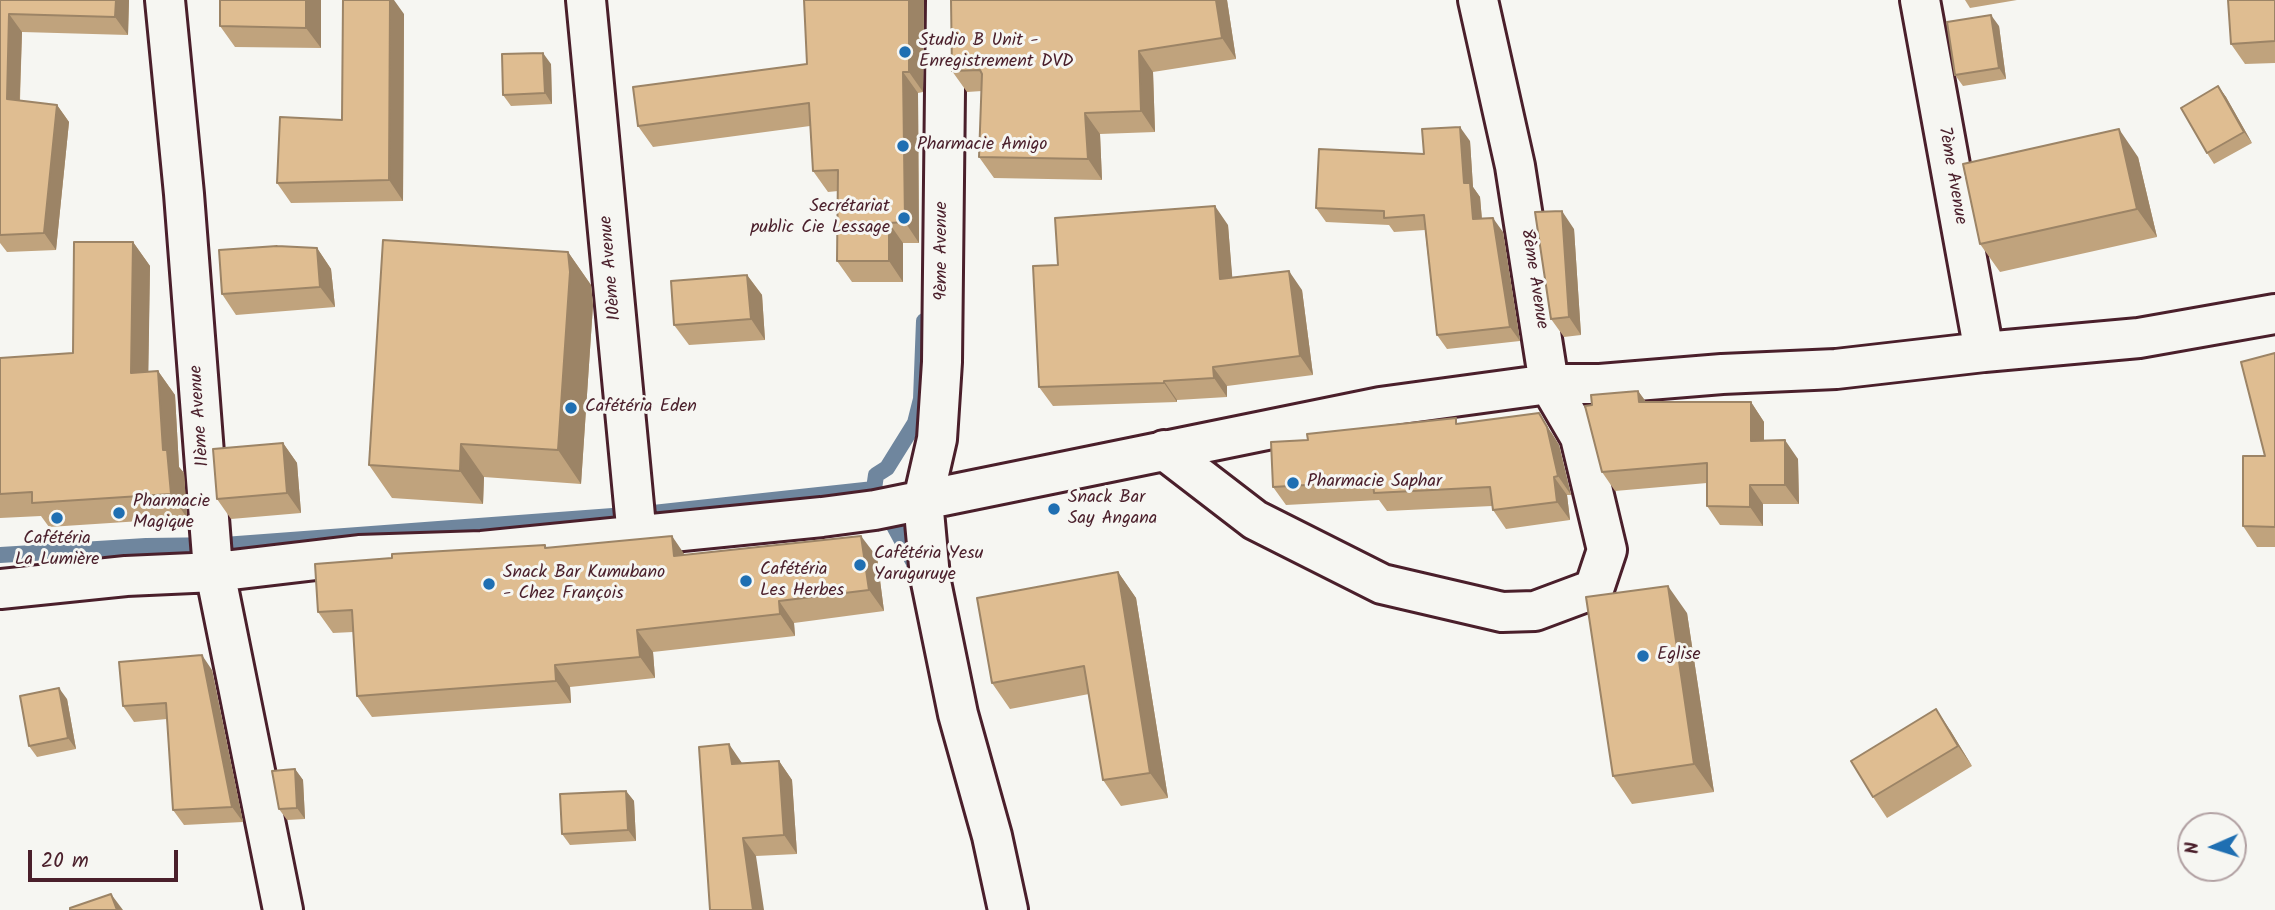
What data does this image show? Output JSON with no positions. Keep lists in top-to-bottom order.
{
  "streets": {
    "street": [
      "7ème Avenue",
      "9ème Avenue",
      "10ème Avenue",
      "8ème Avenue",
      "11ème Avenue"
    ]
  },
  "places": [
    "Studio B Unit - Enregistrement DVD",
    "Pharmacie Amigo",
    "Secrétariat public Cie Lessage",
    "Cafétéria Eden",
    "Pharmacie Saphar",
    "Snack Bar Say Angana",
    "Pharmacie Magique",
    "Cafétéria La Lumière",
    "Cafétéria Yesu Yaruguruye",
    "Cafétéria Les Herbes",
    "Snack Bar Kumubano - Chez François",
    "Eglise"
  ],
  "scale_bar": "20 m",
  "north": "left"
}
